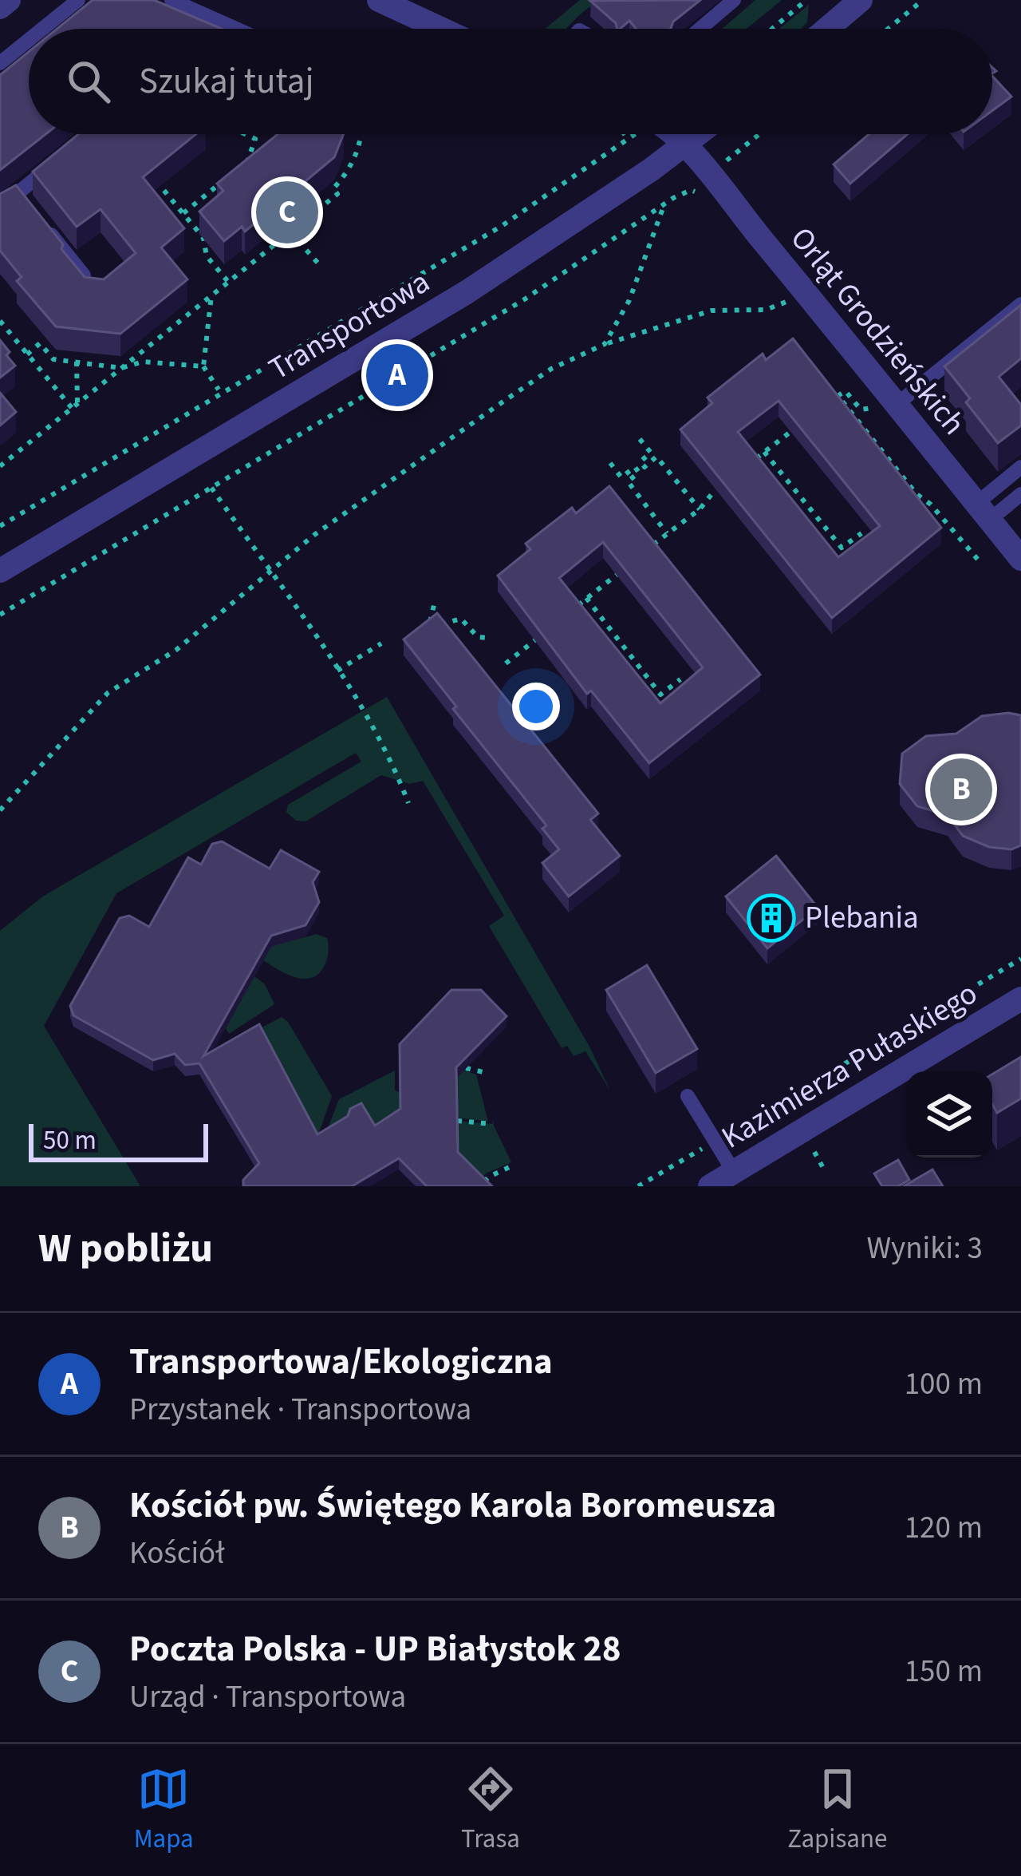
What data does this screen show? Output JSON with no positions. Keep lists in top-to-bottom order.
{
  "streets": {
    "street": ["Transportowa", "Orląt Grodzieńskich", "Kazimierza Pułaskiego"]
  },
  "crossings": [
    ["Transportowa", "Orląt Grodzieńskich"]
  ],
  "places": {
    "building": ["Plebania"]
  },
  "scale_bar": "50 m",
  "page": {
    "search": "Szukaj tutaj",
    "pins": ["C", "A", "B"],
    "scale": "50 m",
    "heading": ["W pobliżu", "Wyniki: 3"],
    "list": [
      {
        "mark": "A",
        "name": "Transportowa/Ekologiczna",
        "note": "Przystanek · Transportowa",
        "value": "100 m"
      },
      {
        "mark": "B",
        "name": "Kościół pw. Świętego Karola Boromeusza",
        "note": "Kościół",
        "value": "120 m"
      },
      {
        "mark": "C",
        "name": "Poczta Polska - UP Białystok 28",
        "note": "Urząd · Transportowa",
        "value": "150 m"
      }
    ],
    "nav": ["Mapa", "Trasa", "Zapisane"]
  }
}
